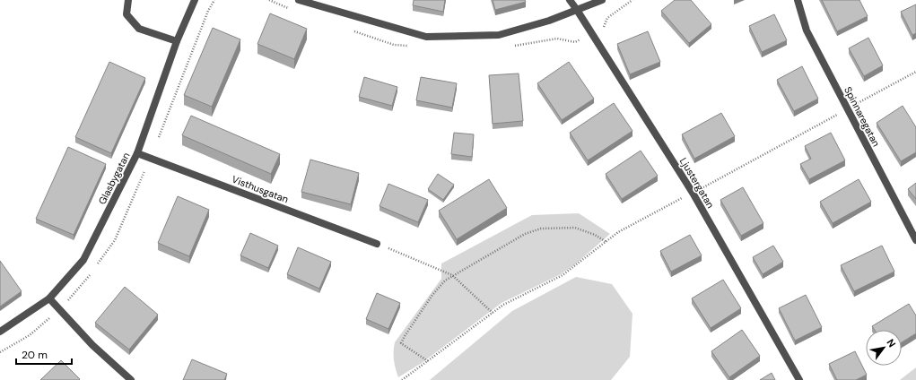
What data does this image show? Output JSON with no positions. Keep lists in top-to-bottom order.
{
  "streets": {
    "street": [
      "Spinnaregatan",
      "Glasbygatan",
      "Ljustergatan",
      "Visthusgatan"
    ]
  },
  "crossings": [
    ["Glasbygatan", "Visthusgatan"]
  ],
  "scale_bar": "20 m",
  "north": "top right"
}
